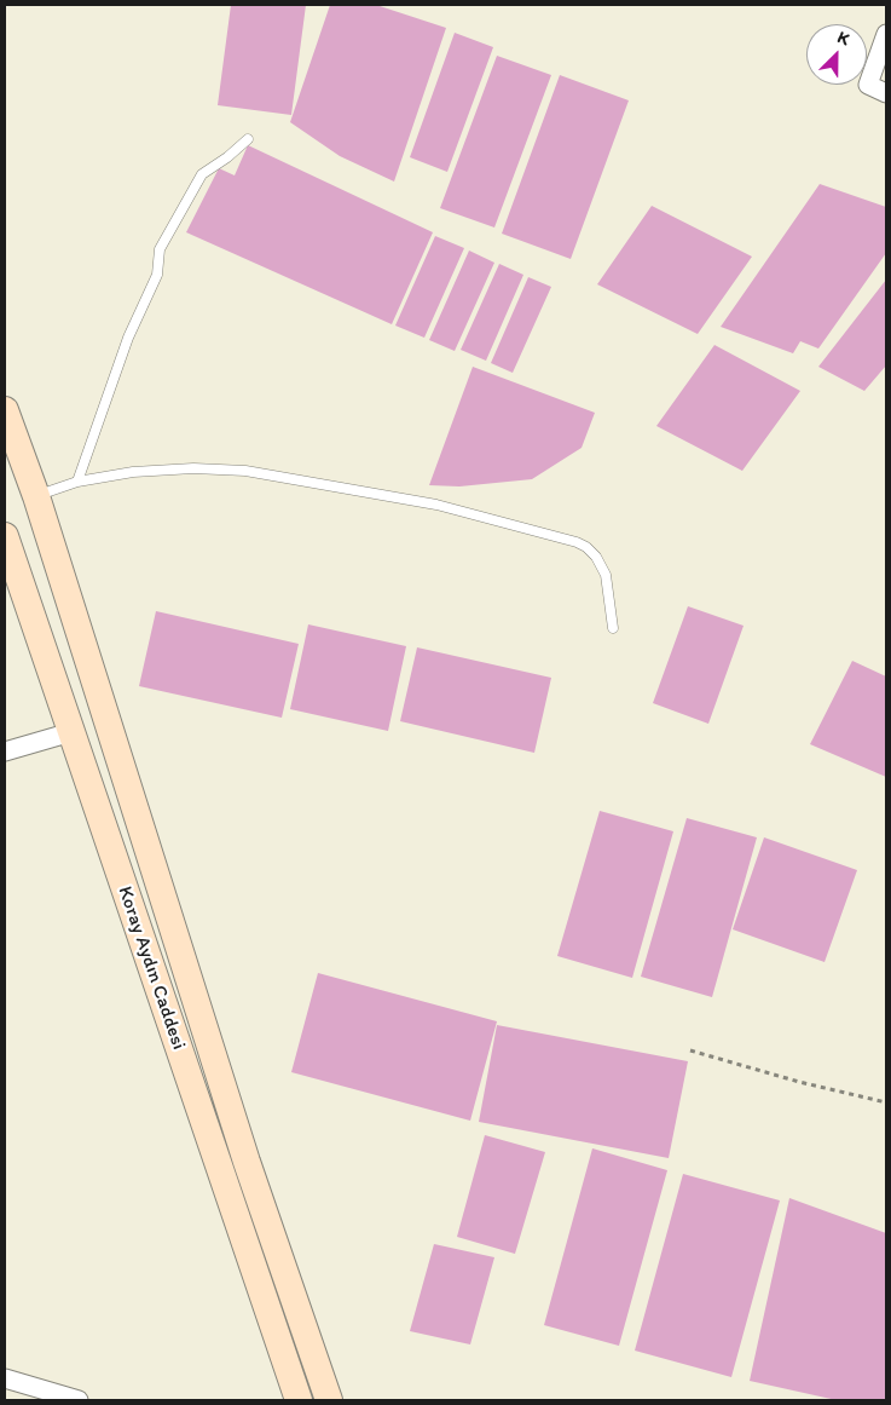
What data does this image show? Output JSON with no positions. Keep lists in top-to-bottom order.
{
  "streets": {
    "main road": ["Koray Aydın Caddesi"]
  },
  "north": "top right"
}
